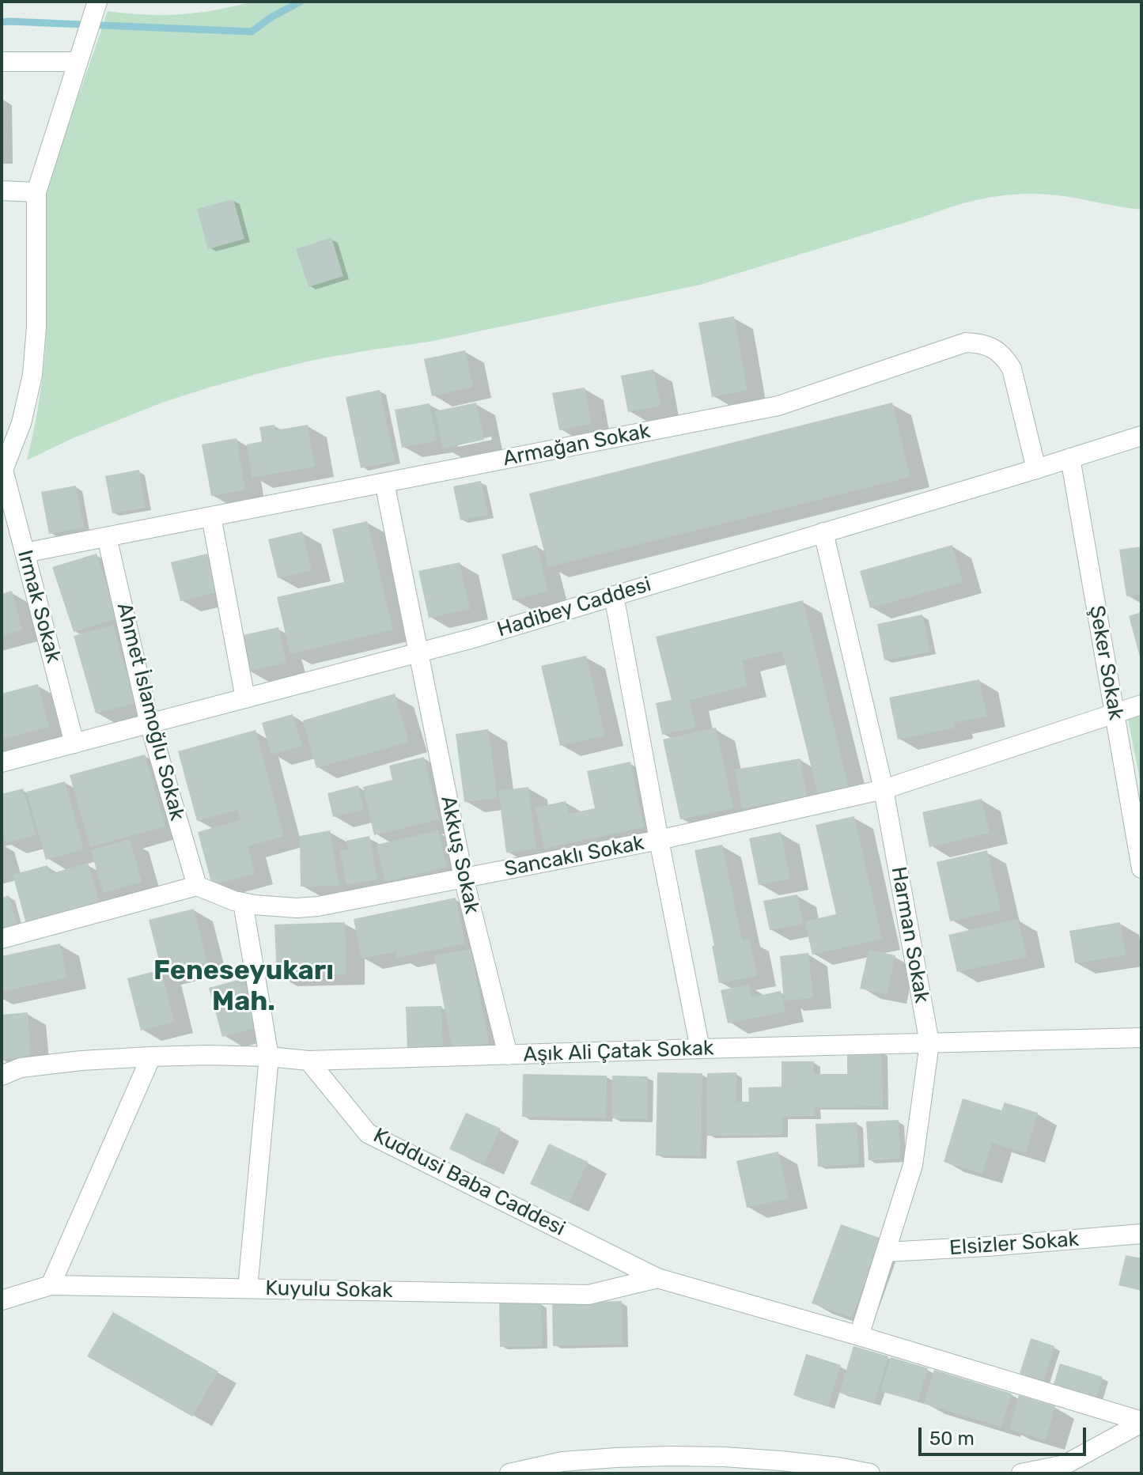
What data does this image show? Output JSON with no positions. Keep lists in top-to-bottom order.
{
  "streets": {
    "street": [
      "Armağan Sokak",
      "Irmak Sokak",
      "Hadibey Caddesi",
      "Şeker Sokak",
      "Ahmet İslamoğlu Sokak",
      "Akkuş Sokak",
      "Sancaklı Sokak",
      "Harman Sokak",
      "Aşık Ali Çatak Sokak",
      "Kuddusi Baba Caddesi",
      "Elsizler Sokak",
      "Kuyulu Sokak"
    ]
  },
  "crossings": [
    ["Armağan Sokak", "Irmak Sokak"],
    ["Armağan Sokak", "Hadibey Caddesi"],
    ["Armağan Sokak", "Ahmet İslamoğlu Sokak"],
    ["Armağan Sokak", "Akkuş Sokak"],
    ["Irmak Sokak", "Hadibey Caddesi"],
    ["Hadibey Caddesi", "Şeker Sokak"],
    ["Hadibey Caddesi", "Ahmet İslamoğlu Sokak"],
    ["Hadibey Caddesi", "Akkuş Sokak"],
    ["Hadibey Caddesi", "Harman Sokak"],
    ["Şeker Sokak", "Sancaklı Sokak"],
    ["Ahmet İslamoğlu Sokak", "Sancaklı Sokak"],
    ["Akkuş Sokak", "Sancaklı Sokak"],
    ["Akkuş Sokak", "Aşık Ali Çatak Sokak"],
    ["Sancaklı Sokak", "Harman Sokak"],
    ["Harman Sokak", "Aşık Ali Çatak Sokak"],
    ["Harman Sokak", "Kuddusi Baba Caddesi"],
    ["Harman Sokak", "Elsizler Sokak"],
    ["Aşık Ali Çatak Sokak", "Kuddusi Baba Caddesi"],
    ["Kuddusi Baba Caddesi", "Kuyulu Sokak"]
  ],
  "districts": ["Feneseyukarı Mah."],
  "scale_bar": "50 m"
}
